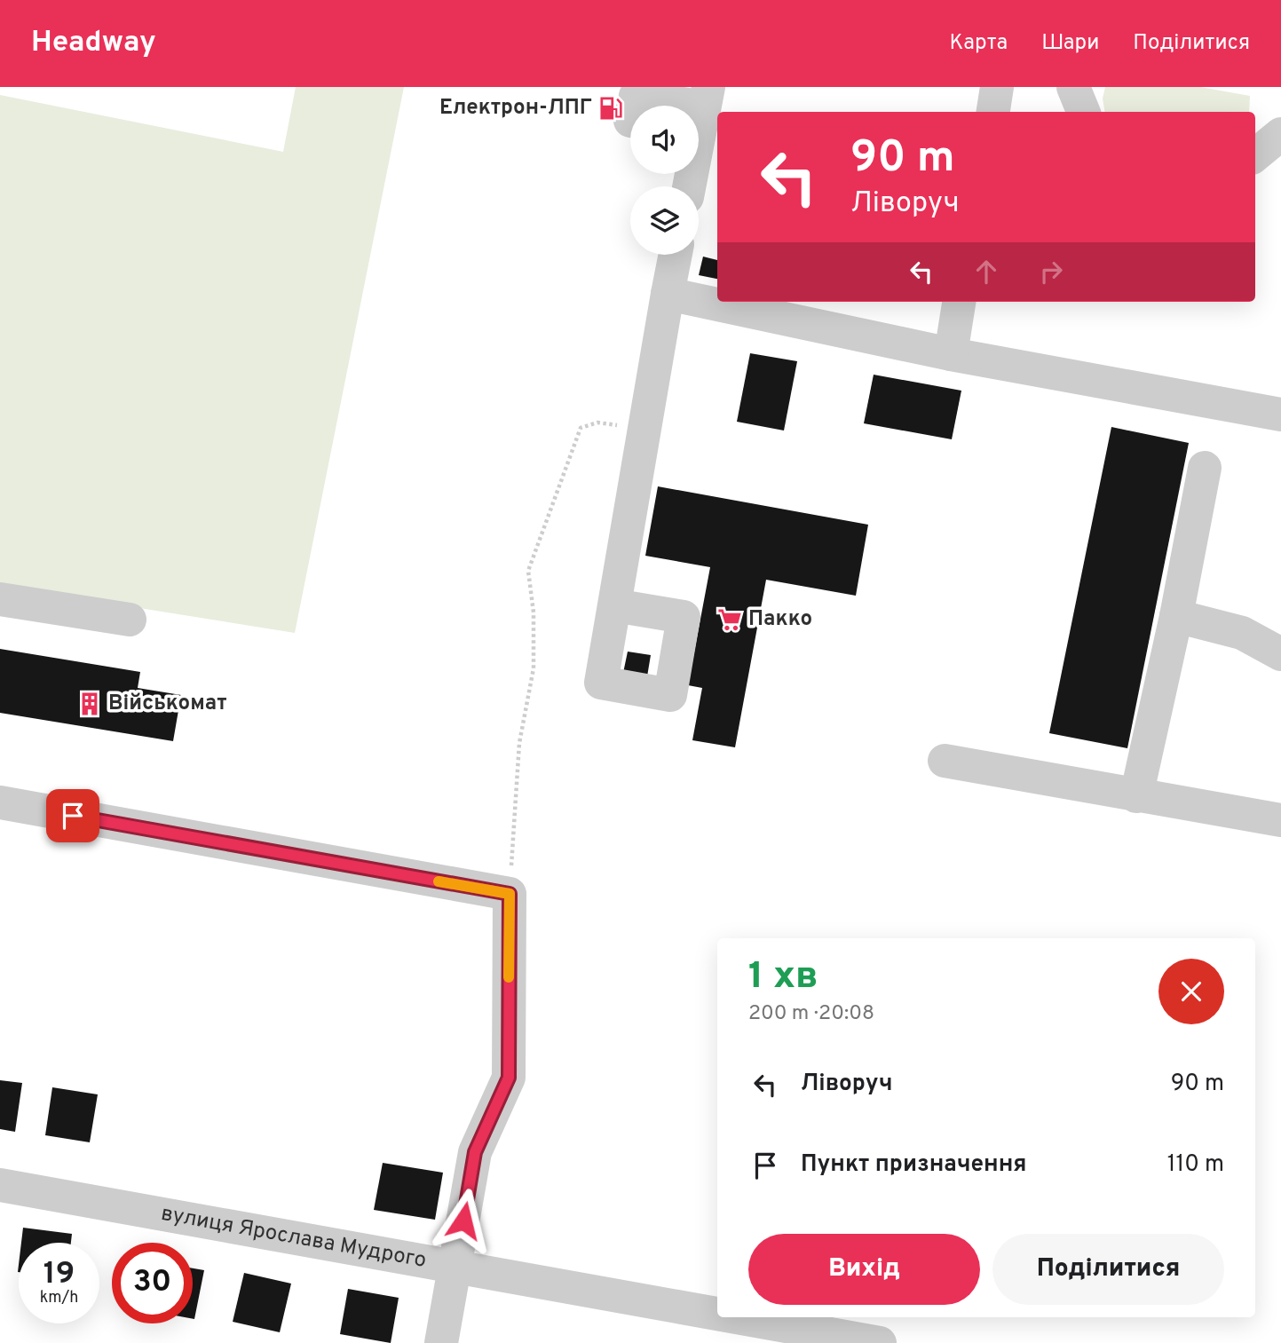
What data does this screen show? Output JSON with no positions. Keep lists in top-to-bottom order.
{
  "streets": {
    "street": ["вулиця Ярослава Мудрого"]
  },
  "places": {
    "fuel station": ["Електрон-ЛПГ"],
    "supermarket": ["Пакко"],
    "building": ["Військомат"]
  },
  "page": {
    "header": "Headway",
    "nav": ["Карта", "Шари", "Поділитися"],
    "turn": ["90 m", "Ліворуч"],
    "heading": ["1 хв", "200 m · 20:08"],
    "list": [
      {
        "name": "Ліворуч",
        "value": "90 m"
      },
      {
        "name": "Пункт призначення",
        "value": "110 m"
      }
    ],
    "buttons": ["Вихід", "Поділитися"],
    "speed": "19 km/h",
    "limit": "30"
  }
}
